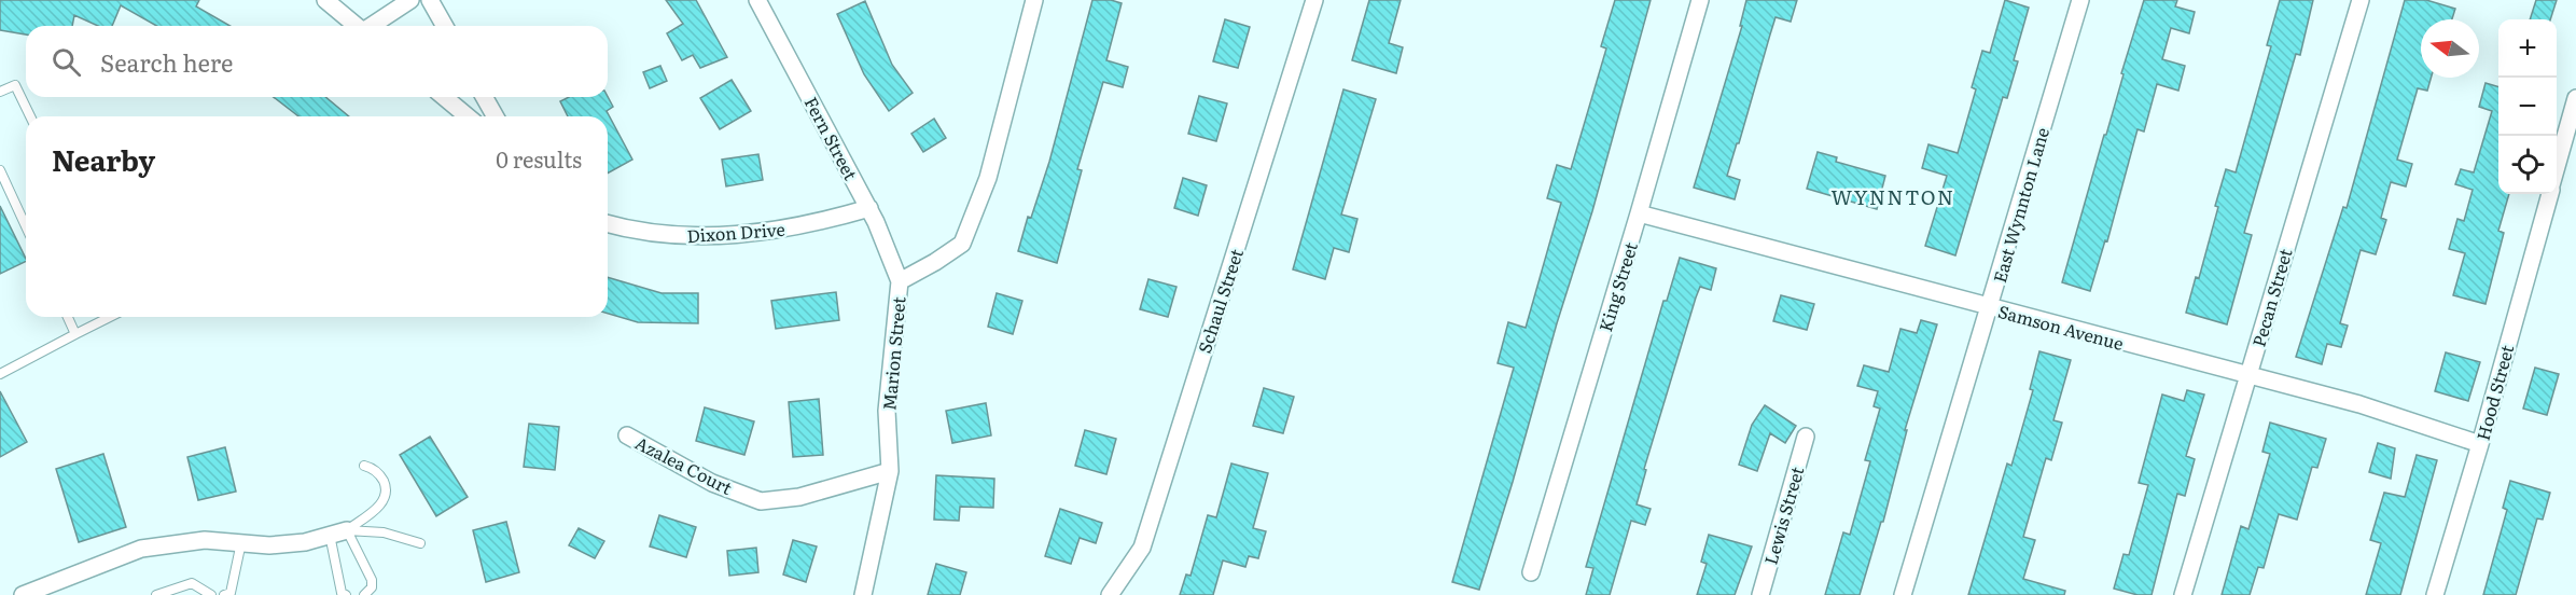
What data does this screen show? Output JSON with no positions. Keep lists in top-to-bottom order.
{
  "streets": {
    "street": [
      "Fern Street",
      "East Wynnton Lane",
      "Dixon Drive",
      "King Street",
      "Pecan Street",
      "Schaul Street",
      "Samson Avenue",
      "Marion Street",
      "Hood Street",
      "Azalea Court",
      "Lewis Street"
    ]
  },
  "crossings": [
    ["Fern Street", "Dixon Drive"],
    ["Fern Street", "Marion Street"],
    ["East Wynnton Lane", "Samson Avenue"],
    ["King Street", "Samson Avenue"],
    ["Pecan Street", "Samson Avenue"],
    ["Samson Avenue", "Hood Street"],
    ["Marion Street", "Azalea Court"]
  ],
  "districts": ["WYNNTON"],
  "north": "left",
  "page": {
    "map_buttons": ["+", "−"],
    "search": "Search here",
    "heading": ["Nearby", "0 results"]
  }
}
